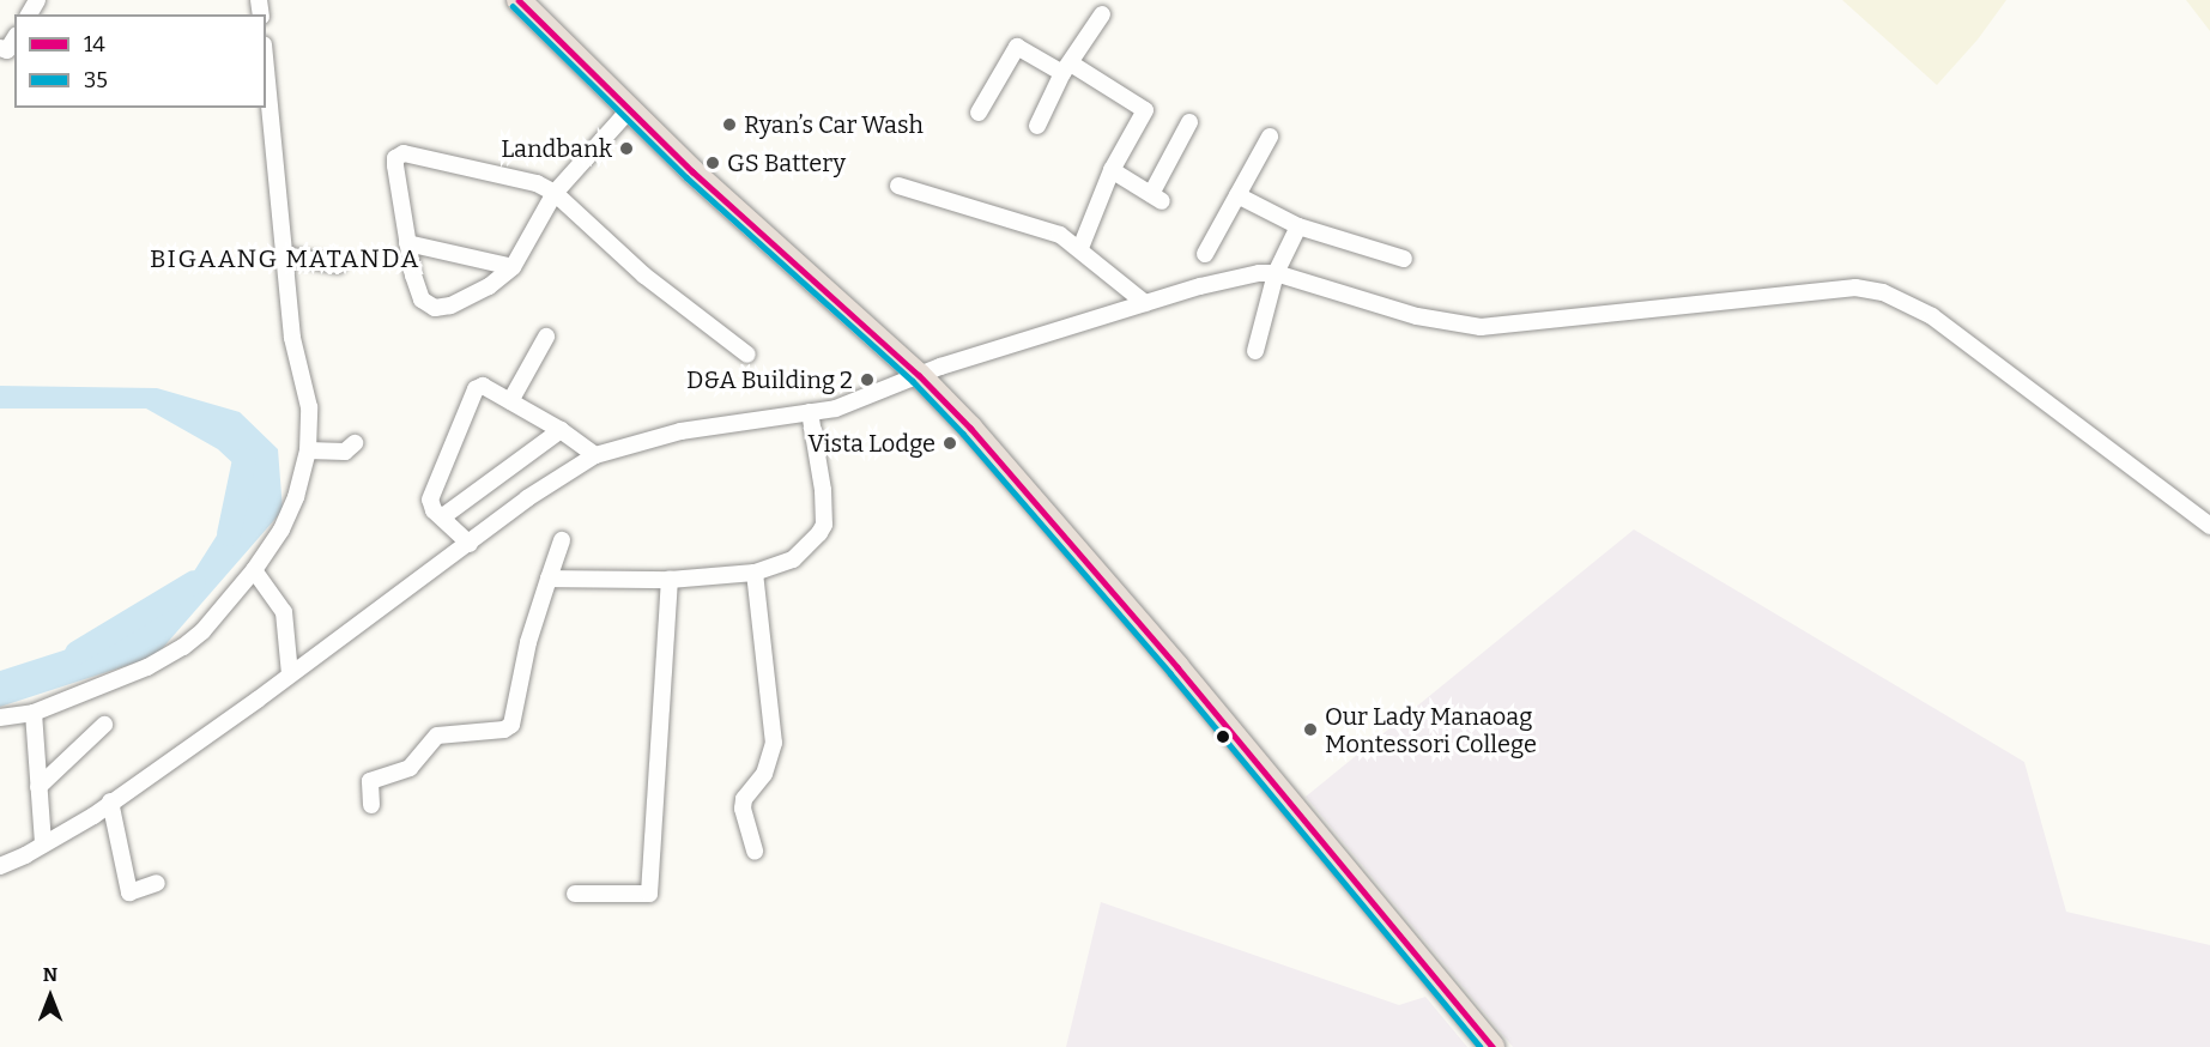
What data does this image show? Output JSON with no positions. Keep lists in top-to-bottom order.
{
  "districts": ["BIGAANG MATANDA"],
  "places": [
    "Ryan’s Car Wash",
    "Landbank",
    "GS Battery",
    "D&A Building 2",
    "Vista Lodge",
    "Our Lady Manaoag Montessori College"
  ],
  "lines": ["transit line 14", "transit line 35"],
  "legend": ["14", "35"],
  "north": "top"
}
